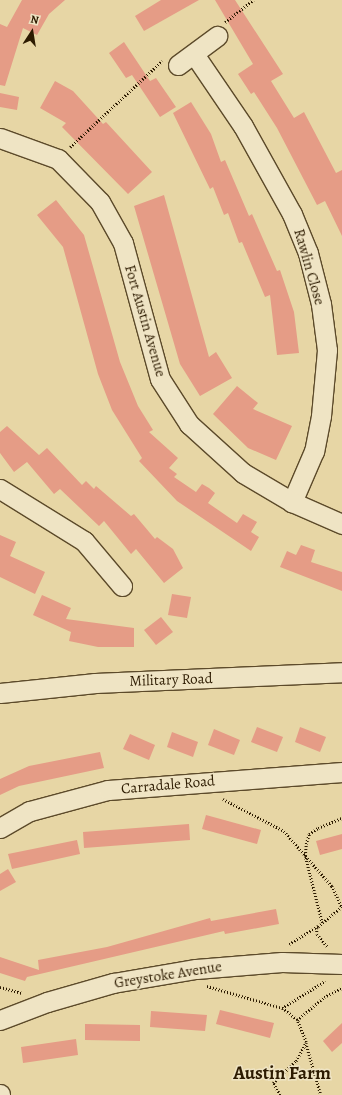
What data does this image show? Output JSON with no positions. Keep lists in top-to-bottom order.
{
  "streets": {
    "street": [
      "Rawlin Close",
      "Fort Austin Avenue",
      "Military Road",
      "Carradale Road",
      "Greystoke Avenue"
    ]
  },
  "crossings": [
    ["Rawlin Close", "Fort Austin Avenue"]
  ],
  "districts": ["Austin Farm"],
  "north": "top"
}
